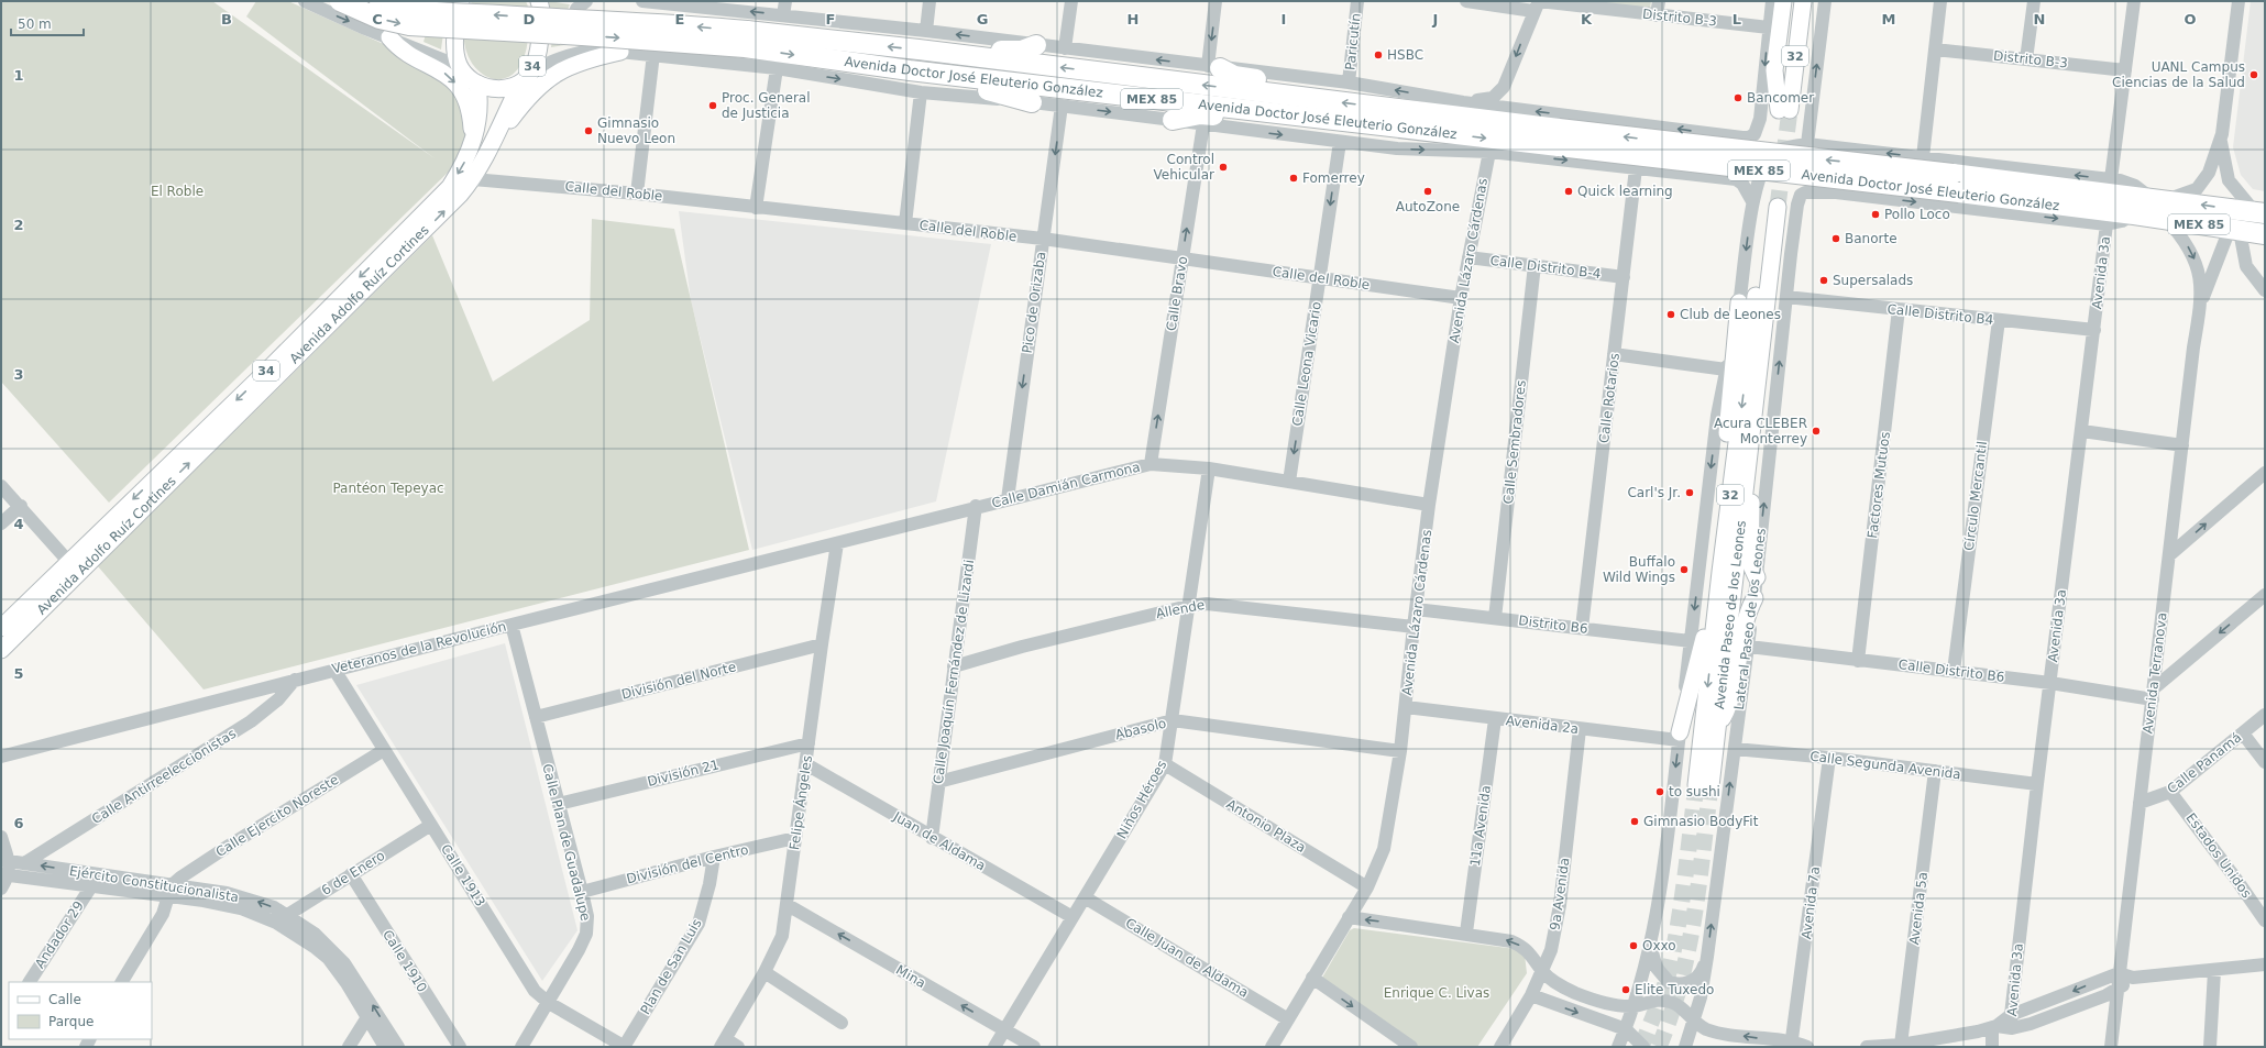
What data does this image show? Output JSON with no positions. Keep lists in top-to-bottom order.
{
  "streets": {
    "highway": ["Avenida Doctor José Eleuterio González", "MEX 85"],
    "main road": [
      "32",
      "34",
      "Avenida Adolfo Ruíz Cortines",
      "Avenida Paseo de los Leones"
    ],
    "street": [
      "Distrito B-3",
      "Paricutín",
      "Calle del Roble",
      "Avenida Lázaro Cárdenas",
      "Calle Distrito B-4",
      "Avenida 3a",
      "Calle Bravo",
      "Pico de Orizaba",
      "Calle Distrito B4",
      "Calle Leona Vicario",
      "Calle Rotarios",
      "Calle Sembradores",
      "Calle Damián Carmona",
      "Factores Mutuos",
      "Círculo Mercantil",
      "Allende",
      "Lateral Paseo de los Leones",
      "Distrito B6",
      "Veteranos de la Revolución",
      "Calle Distrito B6",
      "Calle Joaquín Fernández de Lizardi",
      "Avenida Terranova",
      "División del Norte",
      "Avenida 2a",
      "Abasolo",
      "Calle Panamá",
      "Calle Segunda Avenida",
      "División 21",
      "Calle Antirreeleccionistas",
      "Niños Héroes",
      "Felipe Ángeles",
      "Calle Ejercito Noreste",
      "Antonio Plaza",
      "11a Avenida",
      "Juan de Aldama",
      "Calle Plan de Guadalupe",
      "Estados Unidos",
      "División del Centro",
      "6 de Enero",
      "Calle 1913",
      "Ejército Constitucionalista",
      "9a Avenida",
      "Avenida 7a",
      "Avenida 5a",
      "Andador 29",
      "Calle Juan de Aldama",
      "Calle 1910",
      "Plan de San Luis",
      "Mina"
    ]
  },
  "crossings": [
    ["34", "Avenida Doctor José Eleuterio González"],
    ["34", "Avenida Adolfo Ruíz Cortines"],
    ["Avenida Doctor José Eleuterio González", "Avenida Lázaro Cárdenas"],
    ["Avenida Doctor José Eleuterio González", "Calle Bravo"],
    ["Avenida Doctor José Eleuterio González", "Avenida Adolfo Ruíz Cortines"],
    ["Avenida Doctor José Eleuterio González", "Pico de Orizaba"],
    ["Avenida Doctor José Eleuterio González", "Calle Leona Vicario"],
    ["Avenida Doctor José Eleuterio González", "Calle Rotarios"],
    ["Avenida Doctor José Eleuterio González", "Avenida Paseo de los Leones"],
    ["Avenida Doctor José Eleuterio González", "Avenida Terranova"],
    ["Calle del Roble", "Avenida Lázaro Cárdenas"],
    ["Calle del Roble", "Calle Bravo"],
    ["Calle del Roble", "Avenida Adolfo Ruíz Cortines"],
    ["Calle del Roble", "Pico de Orizaba"],
    ["Calle del Roble", "Calle Leona Vicario"],
    ["Avenida Lázaro Cárdenas", "Calle Distrito B-4"],
    ["Avenida Lázaro Cárdenas", "Calle Damián Carmona"],
    ["Avenida Lázaro Cárdenas", "Allende"],
    ["Avenida Lázaro Cárdenas", "Distrito B6"],
    ["Avenida Lázaro Cárdenas", "Avenida 2a"],
    ["Avenida Lázaro Cárdenas", "Abasolo"],
    ["Avenida Lázaro Cárdenas", "Antonio Plaza"],
    ["Avenida Lázaro Cárdenas", "Calle Juan de Aldama"],
    ["Calle Distrito B-4", "Calle Rotarios"],
    ["Calle Distrito B-4", "Calle Sembradores"],
    ["Avenida 3a", "Calle Distrito B4"],
    ["Avenida 3a", "Lateral Paseo de los Leones"],
    ["Avenida 3a", "Calle Distrito B6"],
    ["Avenida 3a", "Calle Segunda Avenida"],
    ["Calle Bravo", "Calle Damián Carmona"],
    ["Pico de Orizaba", "Calle Damián Carmona"],
    ["Calle Distrito B4", "Factores Mutuos"],
    ["Calle Distrito B4", "Círculo Mercantil"],
    ["Calle Distrito B4", "Lateral Paseo de los Leones"],
    ["Calle Leona Vicario", "Calle Damián Carmona"],
    ["Calle Rotarios", "Distrito B6"],
    ["Calle Sembradores", "Distrito B6"],
    ["Calle Damián Carmona", "Veteranos de la Revolución"],
    ["Calle Damián Carmona", "Calle Joaquín Fernández de Lizardi"],
    ["Calle Damián Carmona", "Niños Héroes"],
    ["Calle Damián Carmona", "Felipe Ángeles"],
    ["Factores Mutuos", "Calle Distrito B6"],
    ["Círculo Mercantil", "Calle Distrito B6"],
    ["Allende", "Calle Joaquín Fernández de Lizardi"],
    ["Allende", "Niños Héroes"],
    ["Avenida Paseo de los Leones", "Avenida Terranova"],
    ["Lateral Paseo de los Leones", "Calle Distrito B6"],
    ["Lateral Paseo de los Leones", "Calle Segunda Avenida"],
    ["Veteranos de la Revolución", "Calle Antirreeleccionistas"],
    ["Veteranos de la Revolución", "Felipe Ángeles"],
    ["Veteranos de la Revolución", "Calle Plan de Guadalupe"],
    ["Veteranos de la Revolución", "Calle 1913"],
    ["Calle Distrito B6", "Avenida Terranova"],
    ["Calle Joaquín Fernández de Lizardi", "Abasolo"],
    ["Calle Joaquín Fernández de Lizardi", "Juan de Aldama"],
    ["Avenida Terranova", "Calle Panamá"],
    ["División del Norte", "Felipe Ángeles"],
    ["División del Norte", "Calle Plan de Guadalupe"],
    ["Avenida 2a", "11a Avenida"],
    ["Avenida 2a", "9a Avenida"],
    ["Abasolo", "Niños Héroes"],
    ["Calle Panamá", "Estados Unidos"],
    ["Calle Segunda Avenida", "Avenida 7a"],
    ["Calle Segunda Avenida", "Avenida 5a"],
    ["División 21", "Felipe Ángeles"],
    ["División 21", "Calle Plan de Guadalupe"],
    ["Calle Antirreeleccionistas", "Ejército Constitucionalista"],
    ["Niños Héroes", "Antonio Plaza"],
    ["Niños Héroes", "Juan de Aldama"],
    ["Niños Héroes", "Calle Juan de Aldama"],
    ["Niños Héroes", "Mina"],
    ["Felipe Ángeles", "Juan de Aldama"],
    ["Felipe Ángeles", "División del Centro"],
    ["Felipe Ángeles", "Mina"],
    ["Calle Ejercito Noreste", "Calle 1913"],
    ["Calle Ejercito Noreste", "Ejército Constitucionalista"],
    ["Calle Plan de Guadalupe", "División del Centro"],
    ["Calle Plan de Guadalupe", "Calle 1913"],
    ["División del Centro", "Plan de San Luis"],
    ["6 de Enero", "Calle 1913"],
    ["6 de Enero", "Ejército Constitucionalista"],
    ["6 de Enero", "Calle 1910"],
    ["Calle 1913", "Plan de San Luis"],
    ["Ejército Constitucionalista", "Andador 29"]
  ],
  "one_way": ["Calle Bravo", "Pico de Orizaba", "Calle Leona Vicario"],
  "parks": ["El Roble", "Pantéon Tepeyac", "Enrique C. Livas"],
  "places": [
    "HSBC",
    "UANL Campus Ciencias de la Salud",
    "Bancomer",
    "Proc. General de Justicia",
    "Gimnasio Nuevo Leon",
    "Control Vehicular",
    "Fomerrey",
    "AutoZone",
    "Quick learning",
    "Pollo Loco",
    "Banorte",
    "Supersalads",
    "Club de Leones",
    "Acura CLEBER Monterrey",
    "Carl's Jr.",
    "Buffalo Wild Wings",
    "to sushi",
    "Gimnasio BodyFit",
    "Oxxo",
    "Elite Tuxedo"
  ],
  "legend": ["Calle", "Parque"],
  "scale_bar": "50 m",
  "grid": {
    "columns": [
      "B",
      "C",
      "D",
      "E",
      "F",
      "G",
      "H",
      "I",
      "J",
      "K",
      "L",
      "M",
      "N",
      "O"
    ],
    "rows": [
      "1",
      "2",
      "3",
      "4",
      "5",
      "6"
    ]
  }
}
